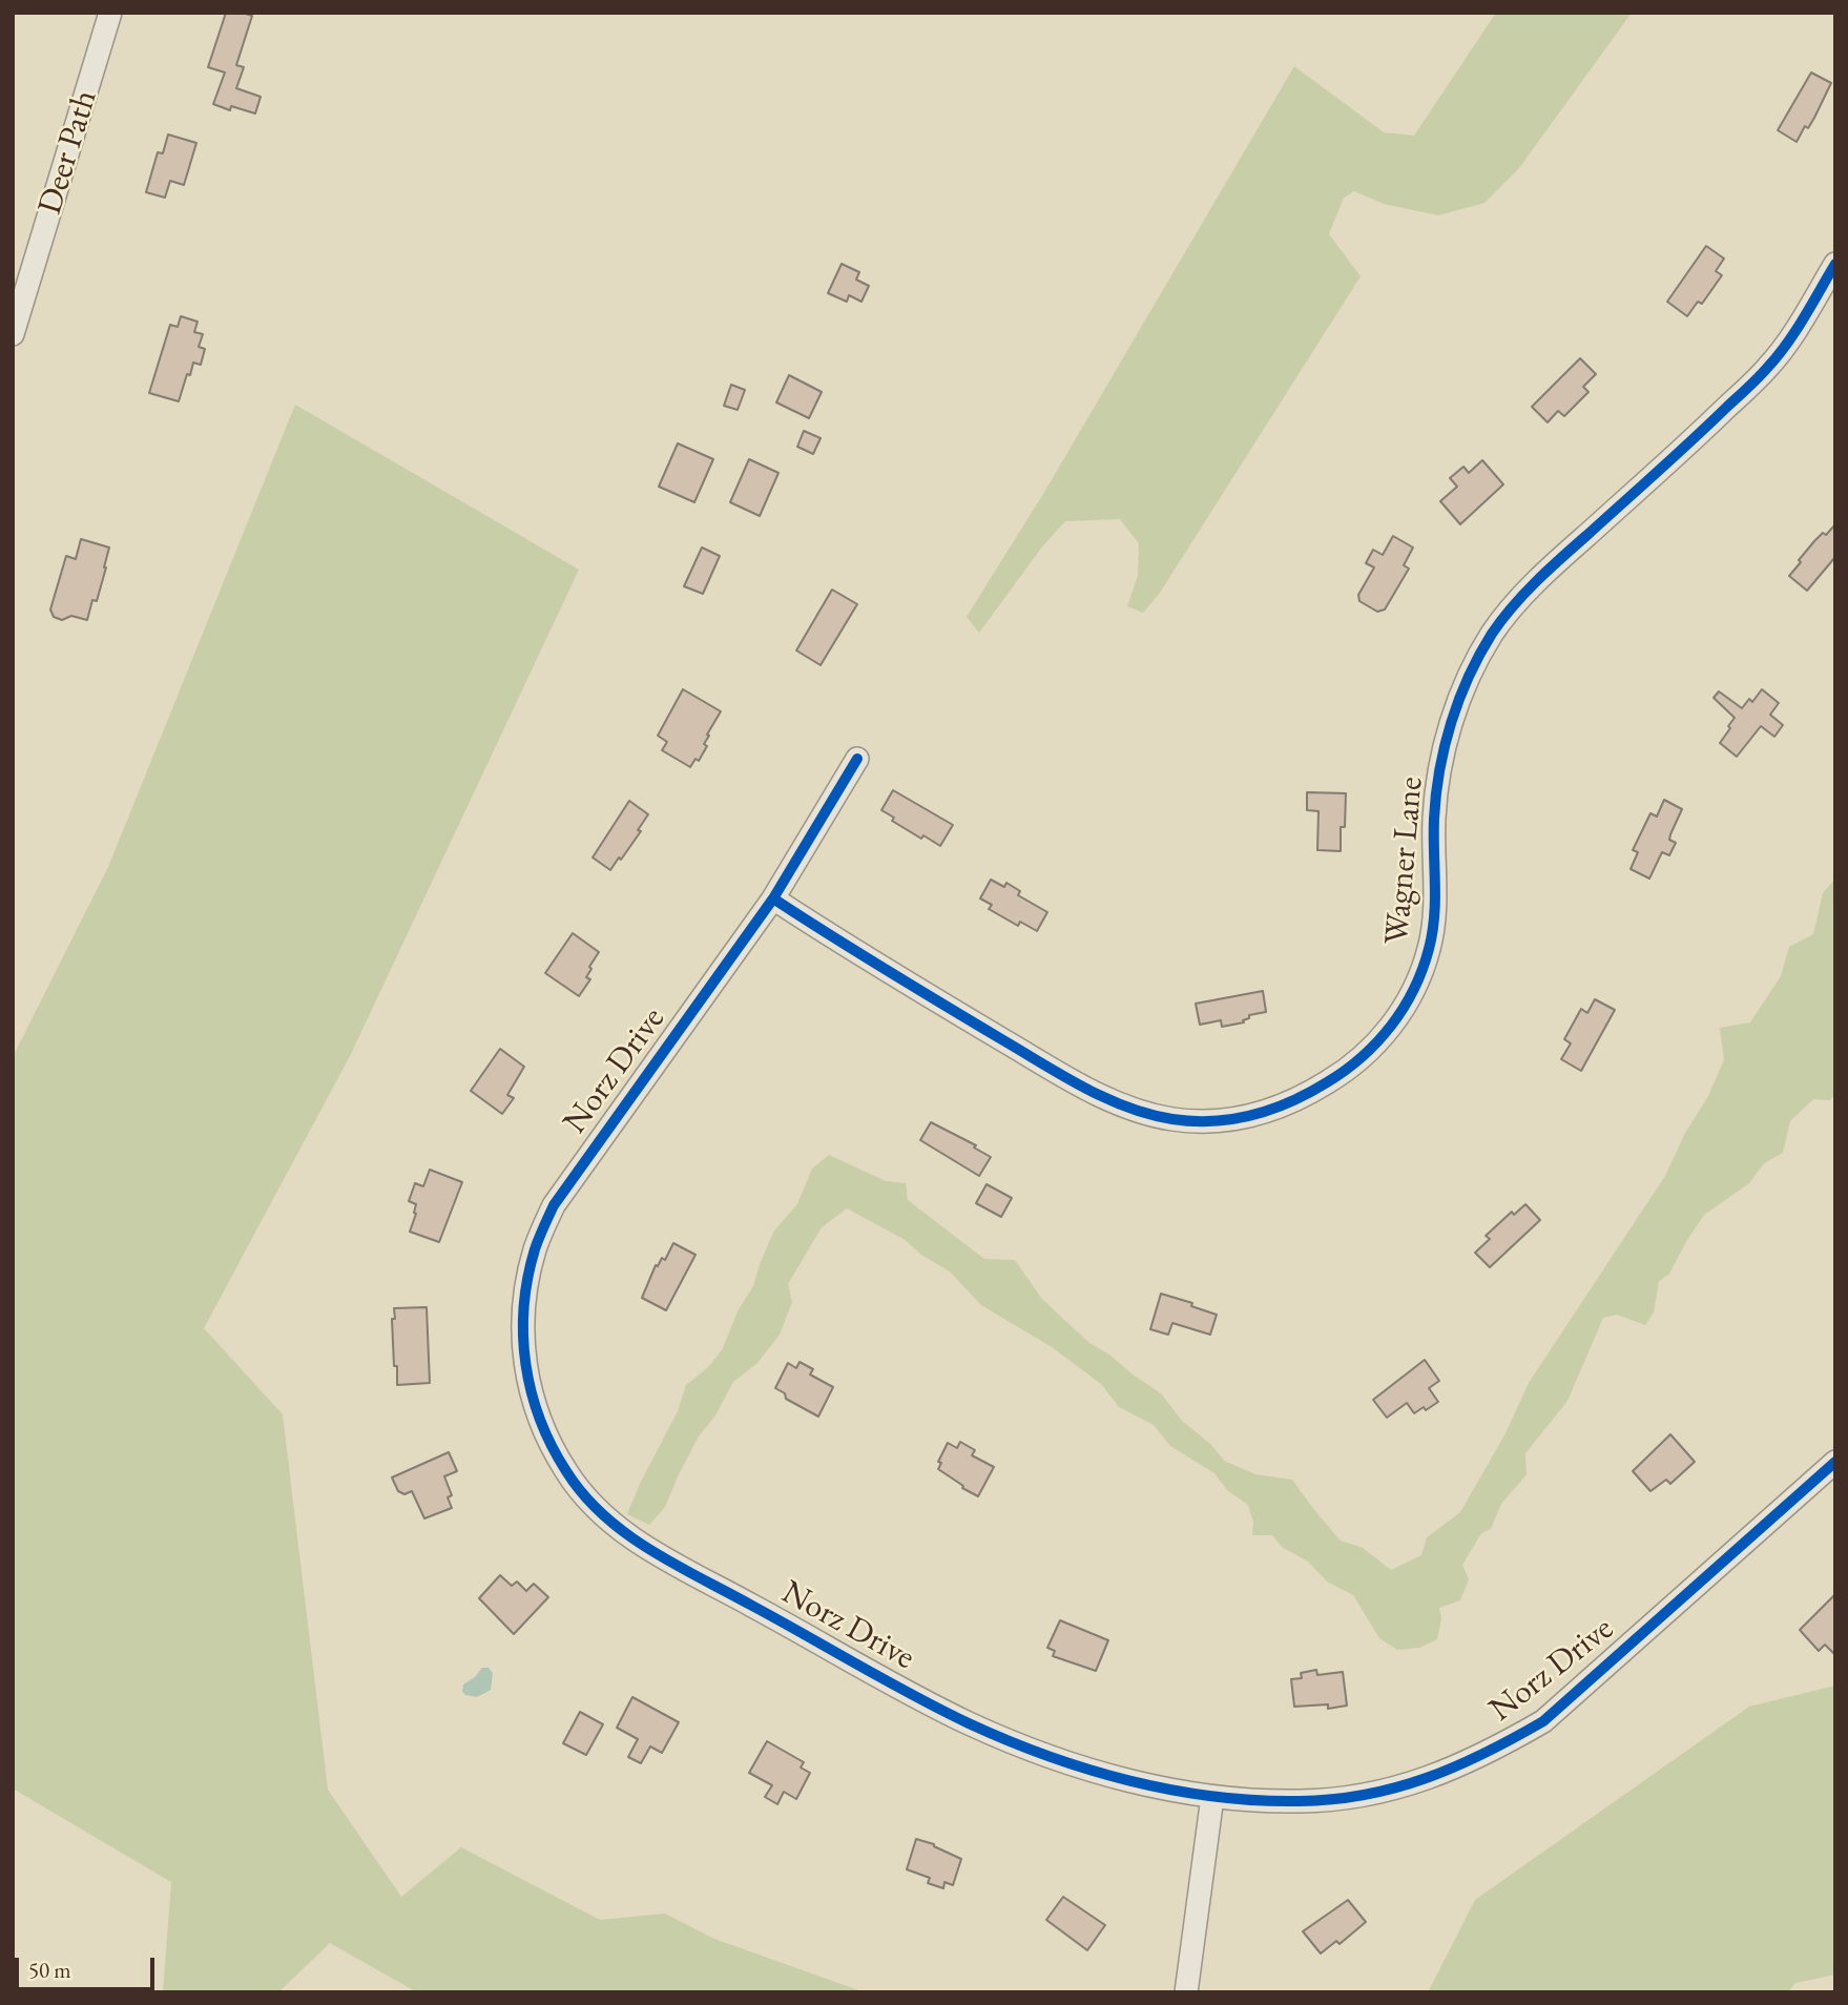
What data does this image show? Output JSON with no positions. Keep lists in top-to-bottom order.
{
  "streets": {
    "street": ["Deer Path", "Wagner Lane", "Norz Drive"]
  },
  "crossings": [
    ["Wagner Lane", "Norz Drive"]
  ],
  "scale_bar": "50 m"
}
